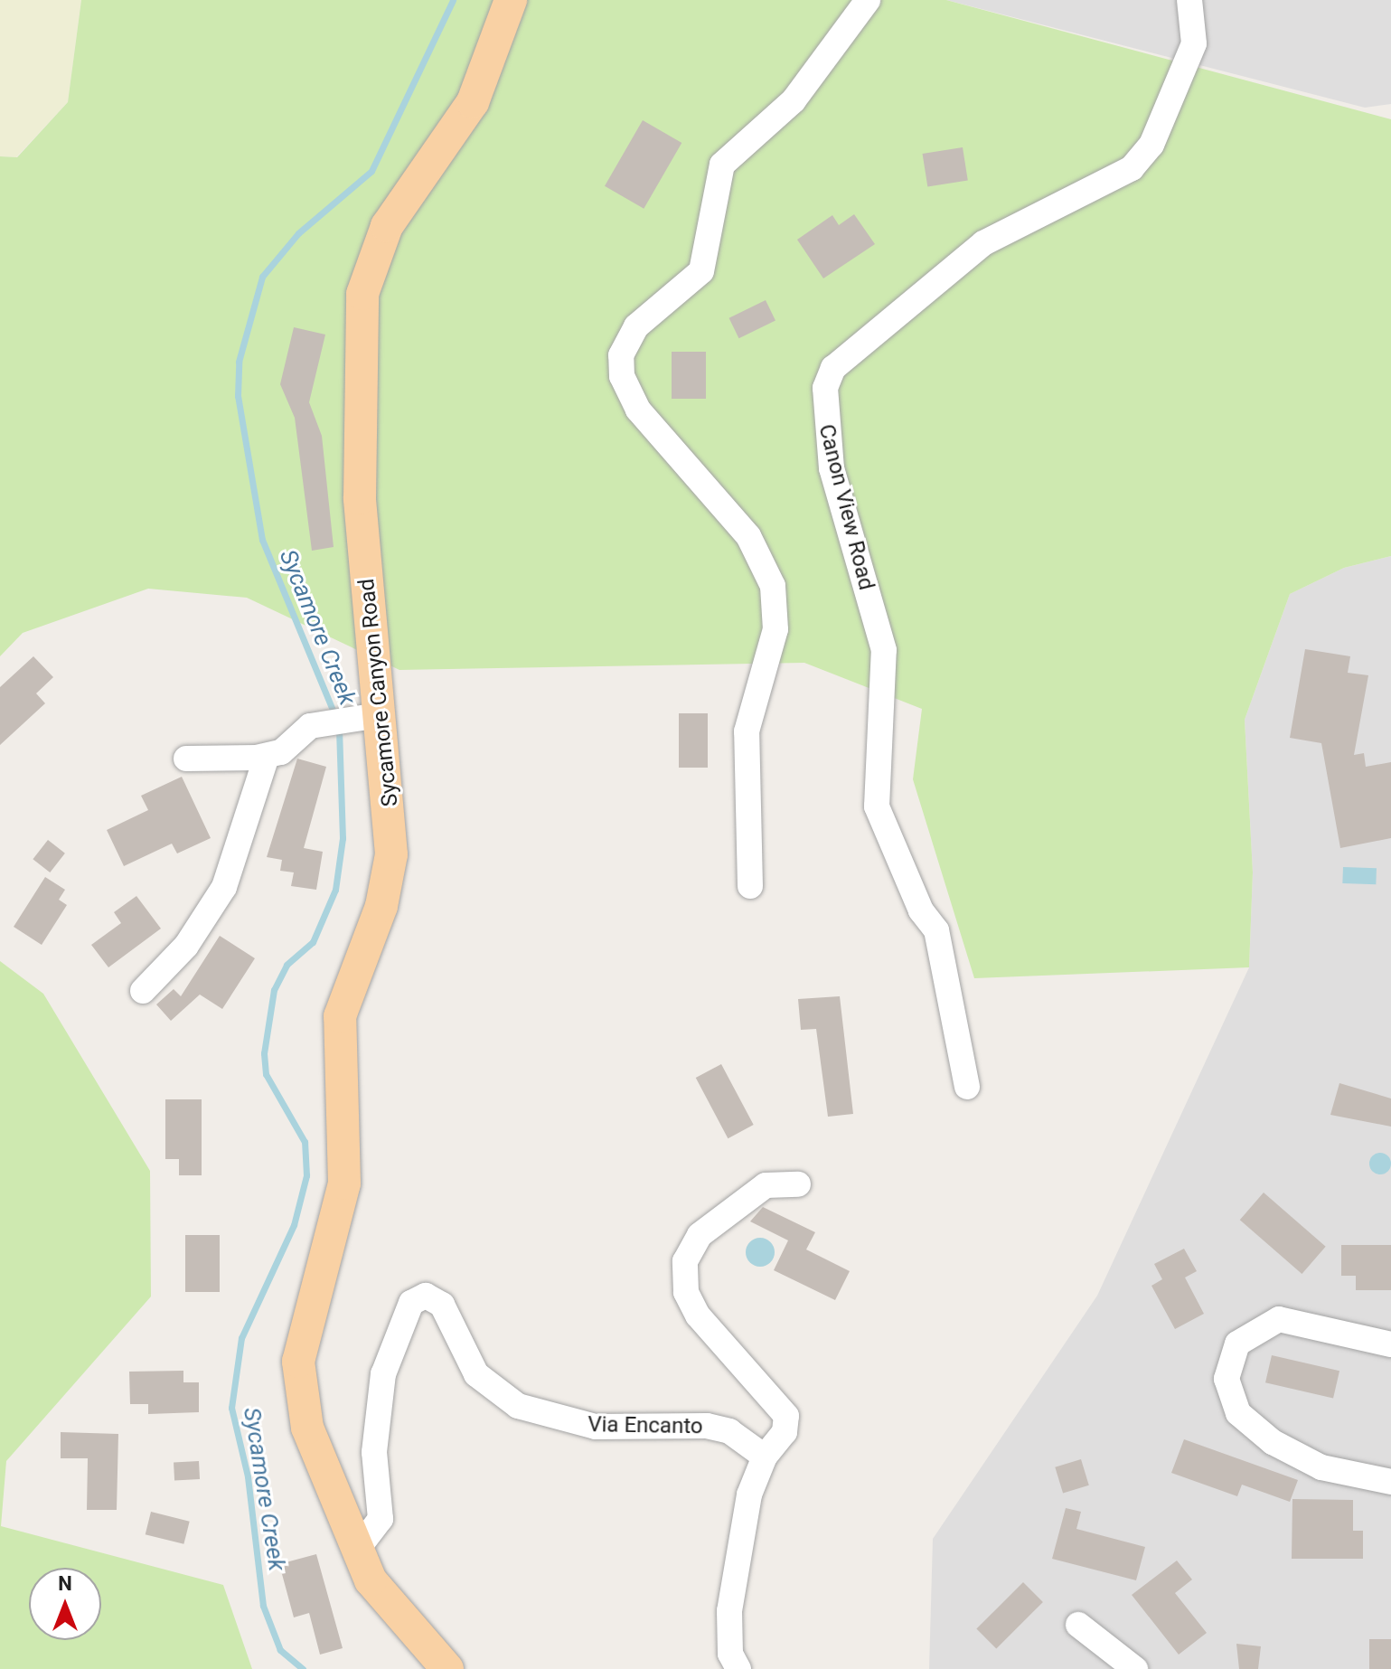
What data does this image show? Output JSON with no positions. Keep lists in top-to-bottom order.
{
  "streets": {
    "main road": ["Sycamore Canyon Road"],
    "street": ["Canon View Road", "Via Encanto"]
  },
  "crossings": [
    ["Sycamore Canyon Road", "Via Encanto"]
  ],
  "water": ["Sycamore Creek"],
  "north": "top"
}
